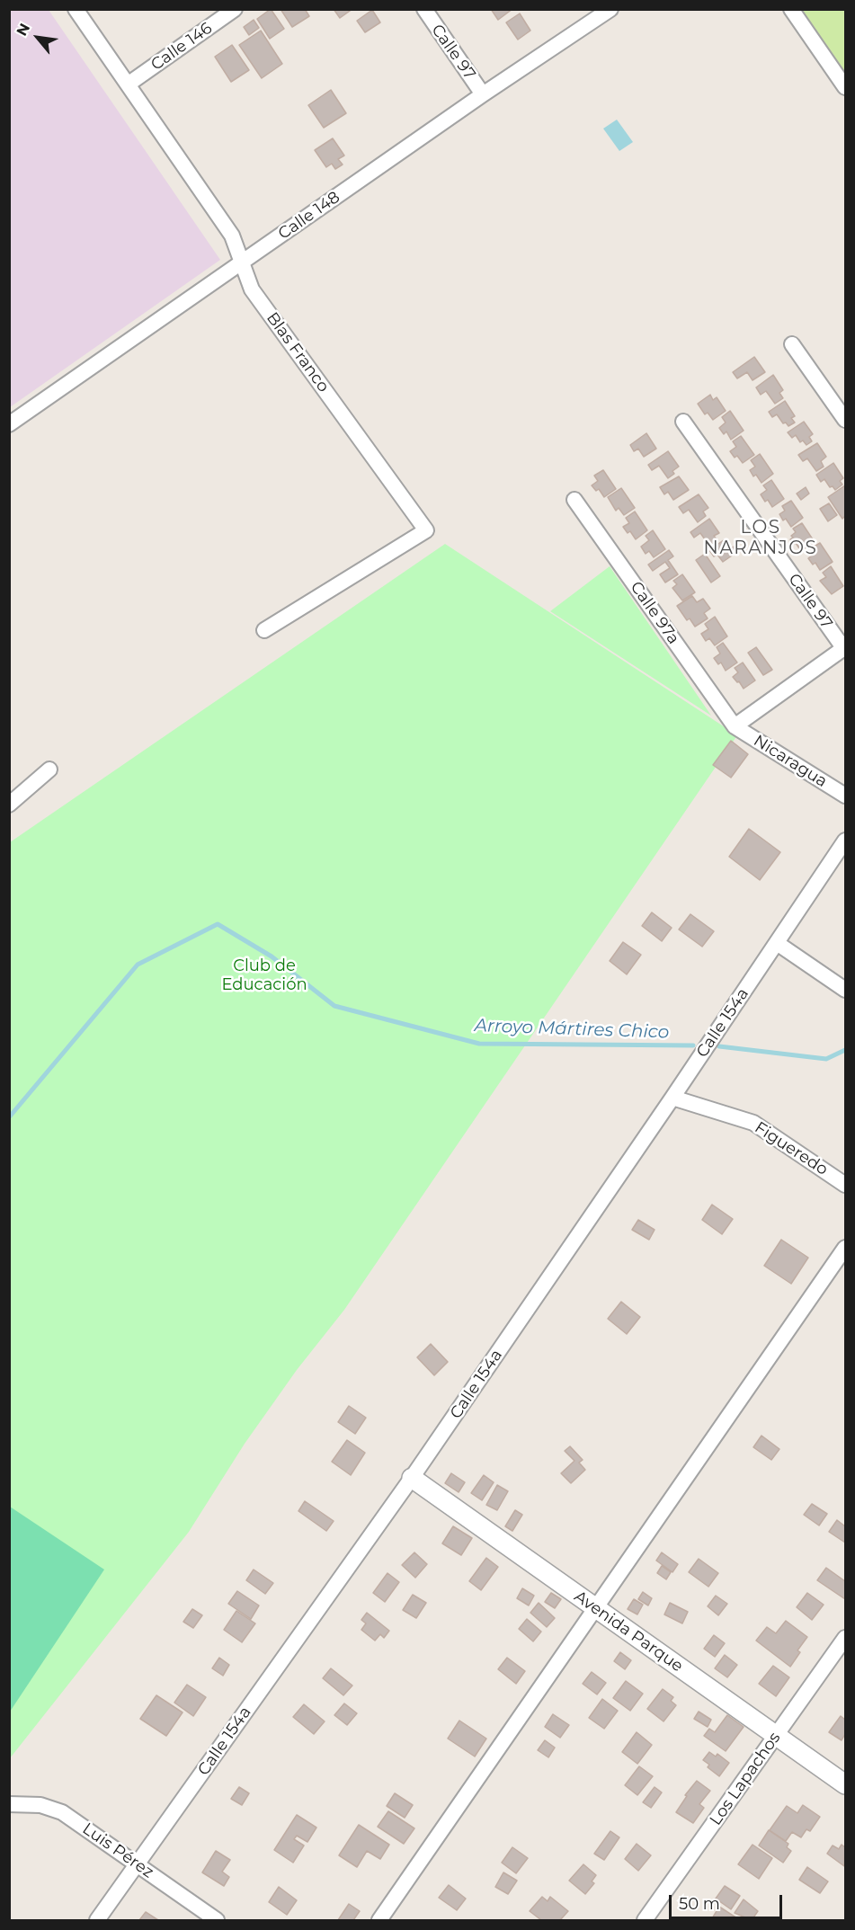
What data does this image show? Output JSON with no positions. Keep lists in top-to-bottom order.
{
  "streets": {
    "street": [
      "Calle 146",
      "Calle 97",
      "Calle 148",
      "Blas Franco",
      "Calle 97a",
      "Nicaragua",
      "Calle 154a",
      "Figueredo",
      "Avenida Parque",
      "Los Lapachos",
      "Luis Pérez"
    ]
  },
  "crossings": [
    ["Calle 146", "Blas Franco"],
    ["Calle 97", "Calle 148"],
    ["Calle 148", "Blas Franco"],
    ["Calle 97a", "Nicaragua"],
    ["Calle 154a", "Figueredo"],
    ["Calle 154a", "Avenida Parque"],
    ["Calle 154a", "Luis Pérez"],
    ["Avenida Parque", "Los Lapachos"]
  ],
  "districts": ["LOS NARANJOS"],
  "water": ["Arroyo Mártires Chico"],
  "parks": ["Club de Educación"],
  "scale_bar": "50 m",
  "north": "top left"
}
